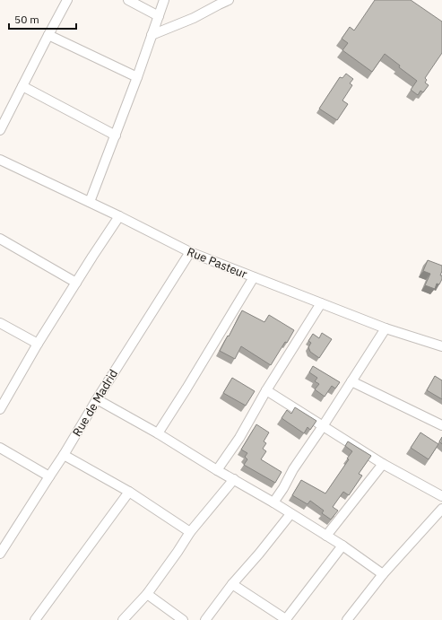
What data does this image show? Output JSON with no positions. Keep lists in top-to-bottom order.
{
  "streets": {
    "street": ["Rue Pasteur", "Rue de Madrid"]
  },
  "crossings": [
    ["Rue Pasteur", "Rue de Madrid"]
  ],
  "scale_bar": "50 m"
}
